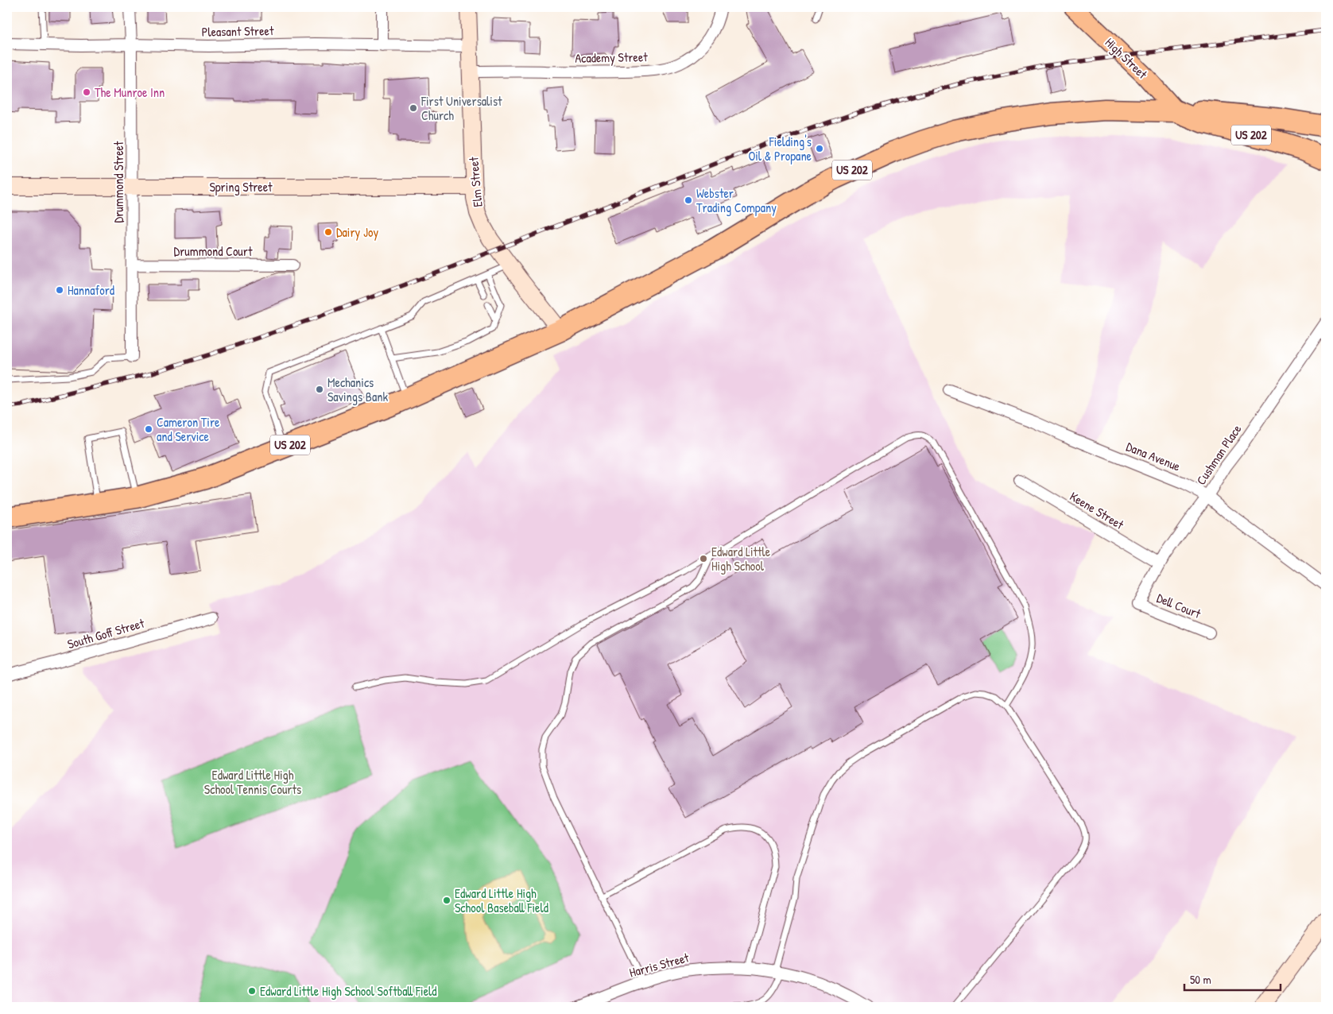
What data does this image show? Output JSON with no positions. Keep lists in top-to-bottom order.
{
  "streets": {
    "highway": ["US 202"],
    "main road": ["High Street"],
    "street": [
      "Pleasant Street",
      "Academy Street",
      "Drummond Street",
      "Elm Street",
      "Spring Street",
      "Drummond Court",
      "Cushman Place",
      "Dana Avenue",
      "Keene Street",
      "Dell Court",
      "South Goff Street",
      "Harris Street"
    ]
  },
  "crossings": [
    ["Pleasant Street", "Drummond Street"],
    ["Pleasant Street", "Elm Street"],
    ["Academy Street", "Elm Street"],
    ["High Street", "US 202"],
    ["US 202", "Elm Street"],
    ["Drummond Street", "Spring Street"],
    ["Drummond Street", "Drummond Court"],
    ["Elm Street", "Spring Street"],
    ["Cushman Place", "Dana Avenue"],
    ["Cushman Place", "Keene Street"],
    ["Cushman Place", "Dell Court"]
  ],
  "parks": ["Edward Little High School Tennis Courts"],
  "places": [
    "The Munroe Inn",
    "First Universalist Church",
    "Fielding's Oil & Propane",
    "Webster Trading Company",
    "Dairy Joy",
    "Hannaford",
    "Mechanics Savings Bank",
    "Cameron Tire and Service",
    "Edward Little High School",
    "Edward Little High School Baseball Field",
    "Edward Little High School Softball Field"
  ],
  "scale_bar": "50 m"
}
